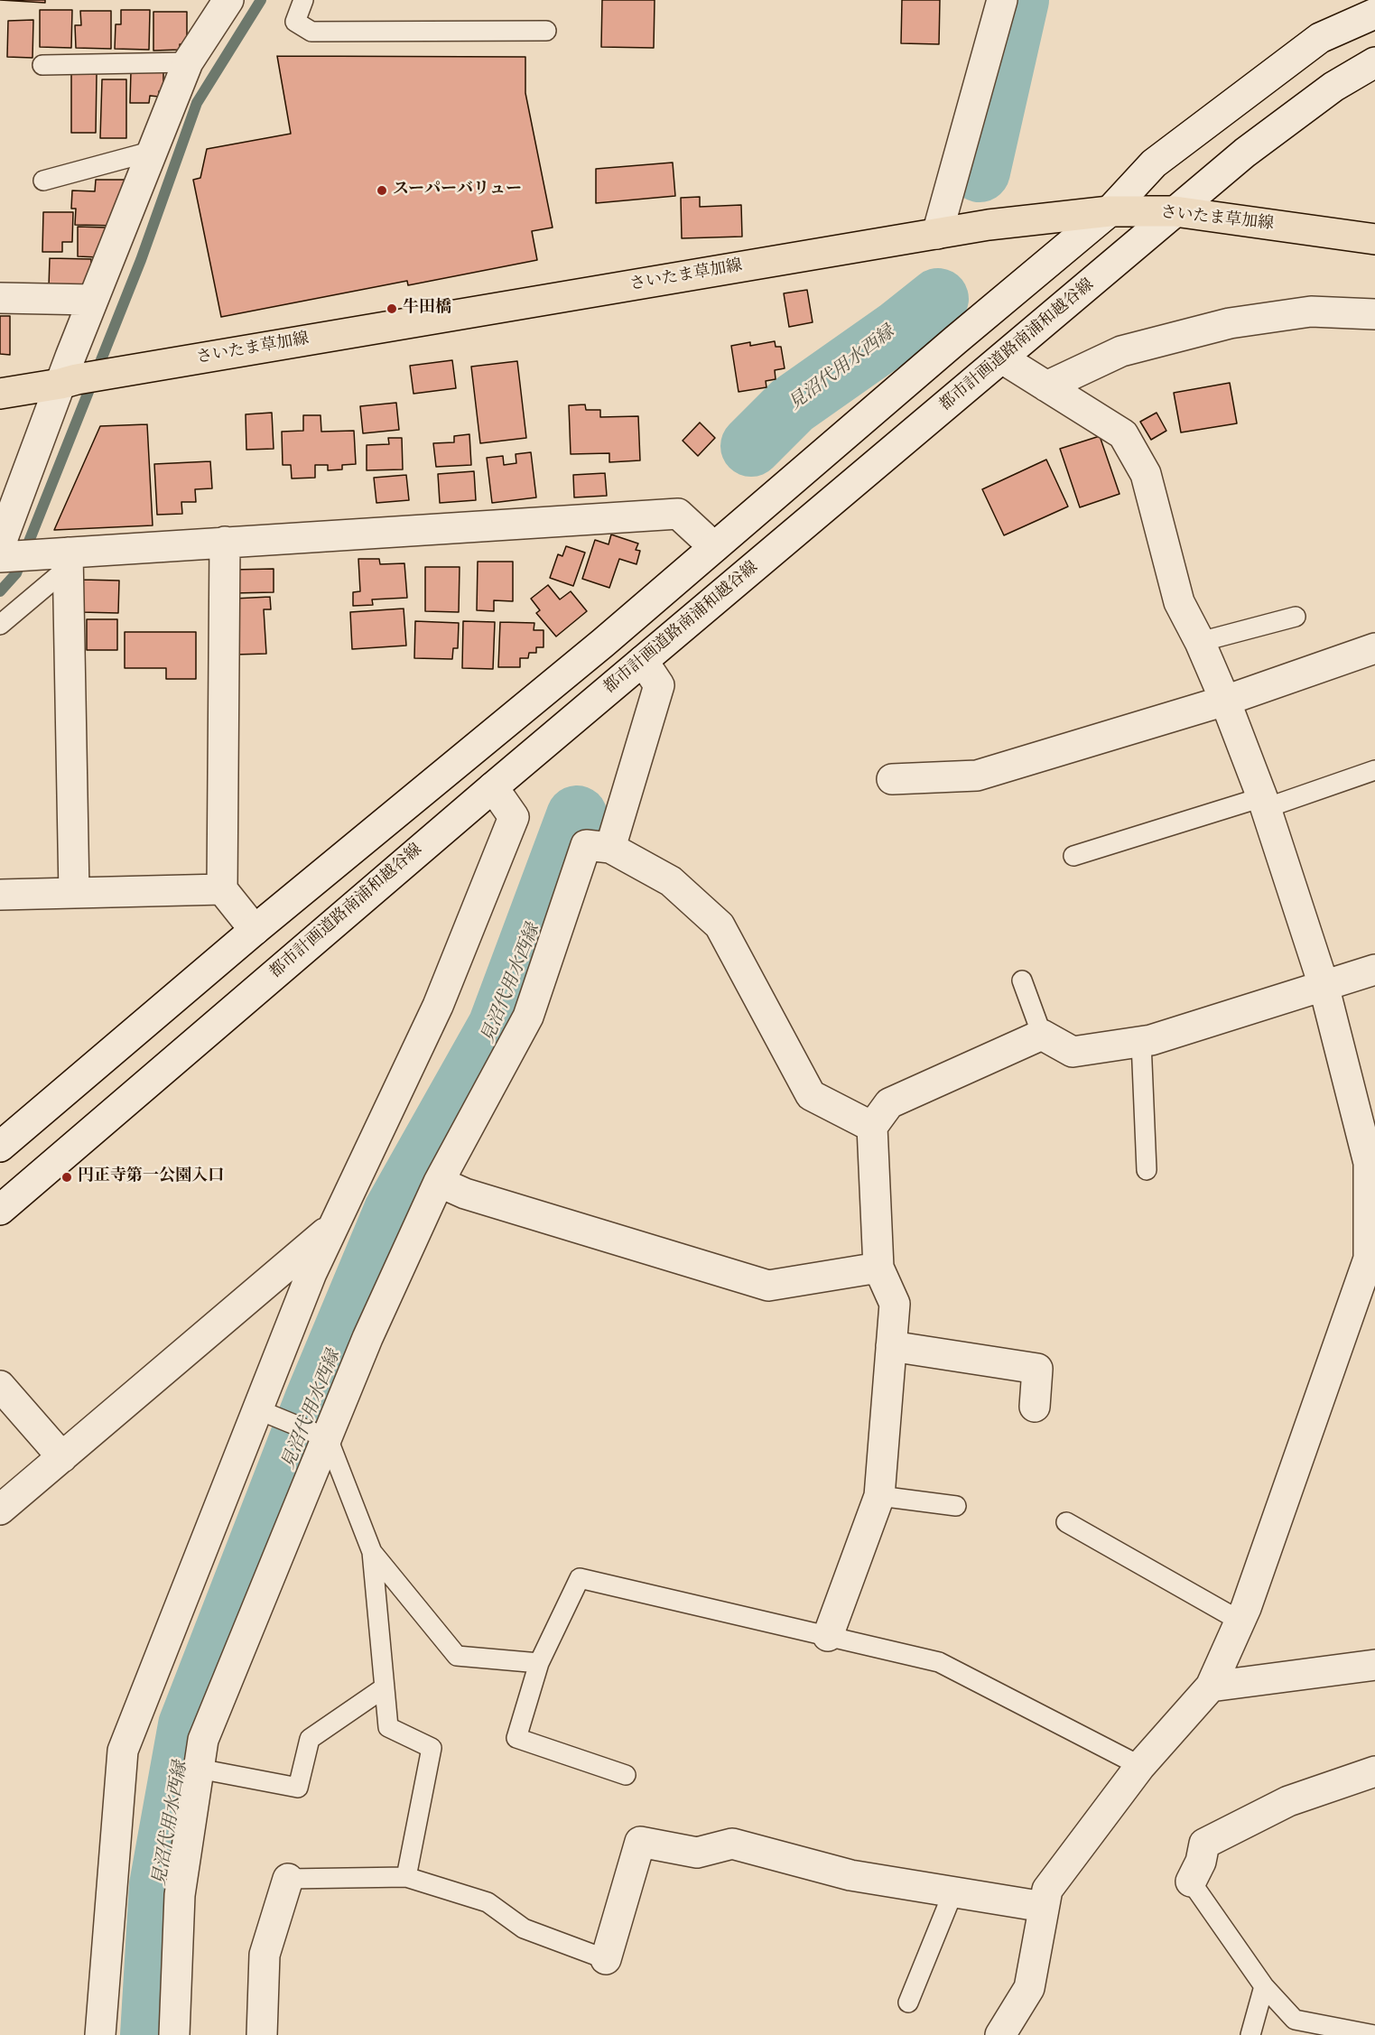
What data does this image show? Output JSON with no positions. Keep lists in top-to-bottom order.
{
  "streets": {
    "main road": ["さいたま草加線"],
    "street": ["都市計画道路南浦和越谷線"]
  },
  "crossings": [
    ["さいたま草加線", "都市計画道路南浦和越谷線"]
  ],
  "water": ["見沼代用水西縁"],
  "places": ["スーパーバリュー", "牛田橋", "円正寺第一公園入口"]
}
